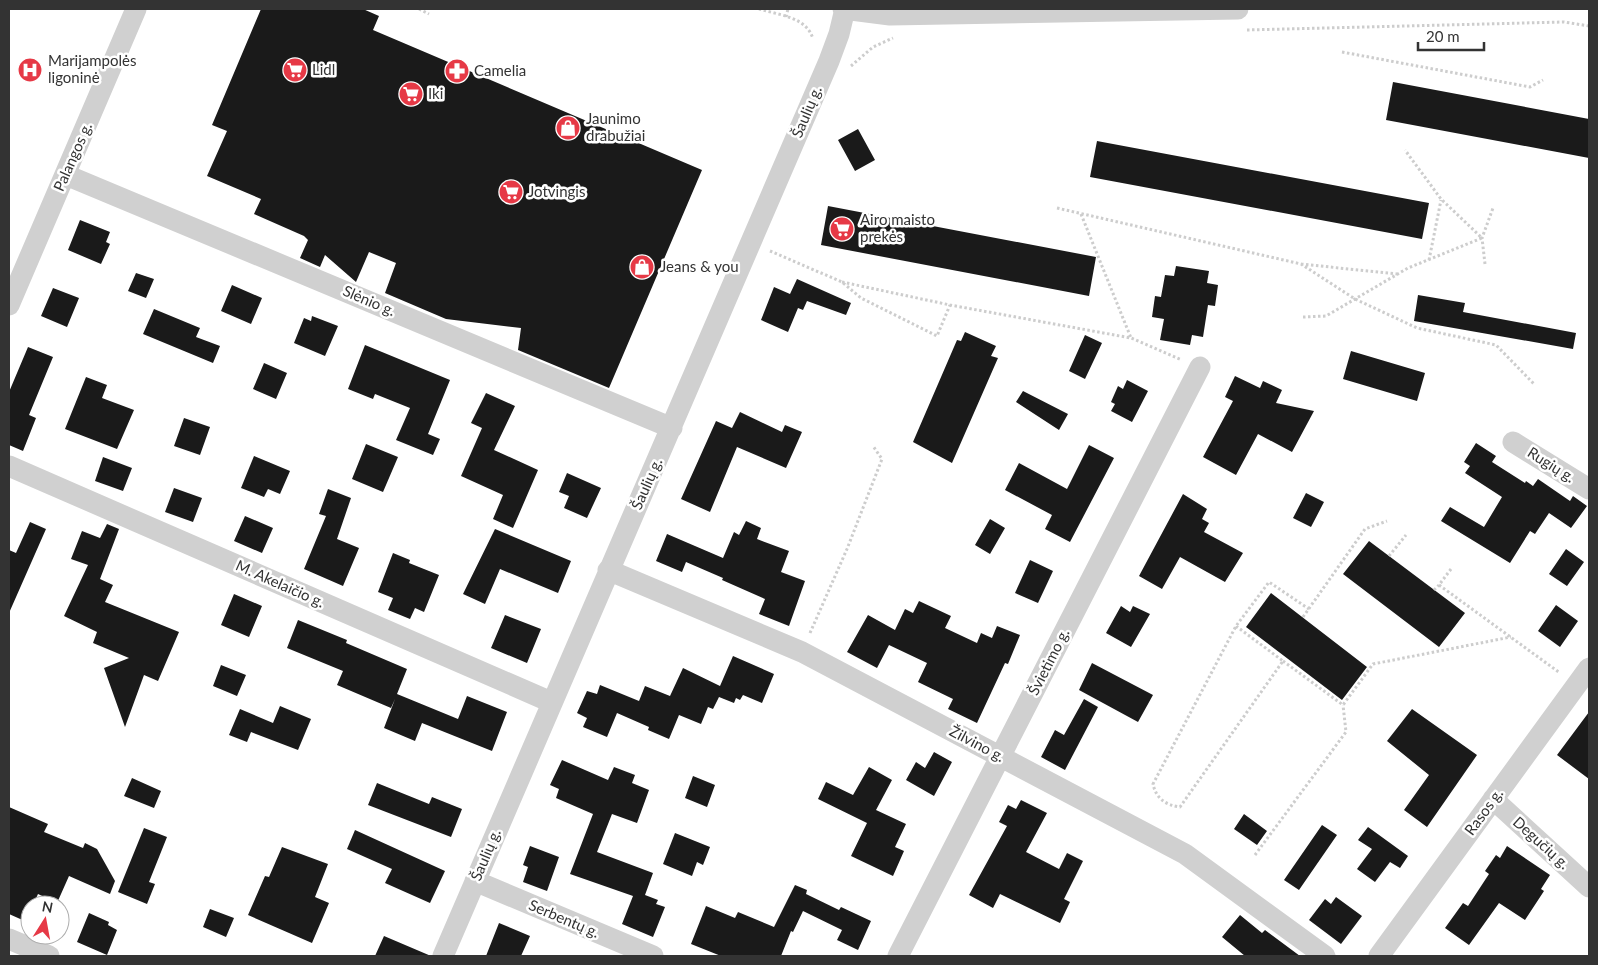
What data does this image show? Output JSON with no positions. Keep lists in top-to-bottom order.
{
  "streets": {
    "street": [
      "Šaulių g.",
      "Palangos g.",
      "Slėnio g.",
      "Rugių g.",
      "M. Akelaičio g.",
      "Švietimo g.",
      "Žilvino g.",
      "Rasos g.",
      "Degučių g.",
      "Serbentų g."
    ]
  },
  "crossings": [
    ["Šaulių g.", "Slėnio g."],
    ["Šaulių g.", "M. Akelaičio g."],
    ["Šaulių g.", "Žilvino g."],
    ["Šaulių g.", "Serbentų g."],
    ["Palangos g.", "Slėnio g."],
    ["Švietimo g.", "Žilvino g."],
    ["Rasos g.", "Degučių g."]
  ],
  "places": {
    "hospital": ["Marijampolės ligoninė"],
    "supermarket": [
      "Lidl",
      "Iki",
      "Jotvingis",
      "Airo maisto prekės"
    ],
    "pharmacy": ["Camelia"],
    "shop": ["Jaunimo drabužiai", "Jeans & you"]
  },
  "scale_bar": "20 m",
  "north": "top"
}
